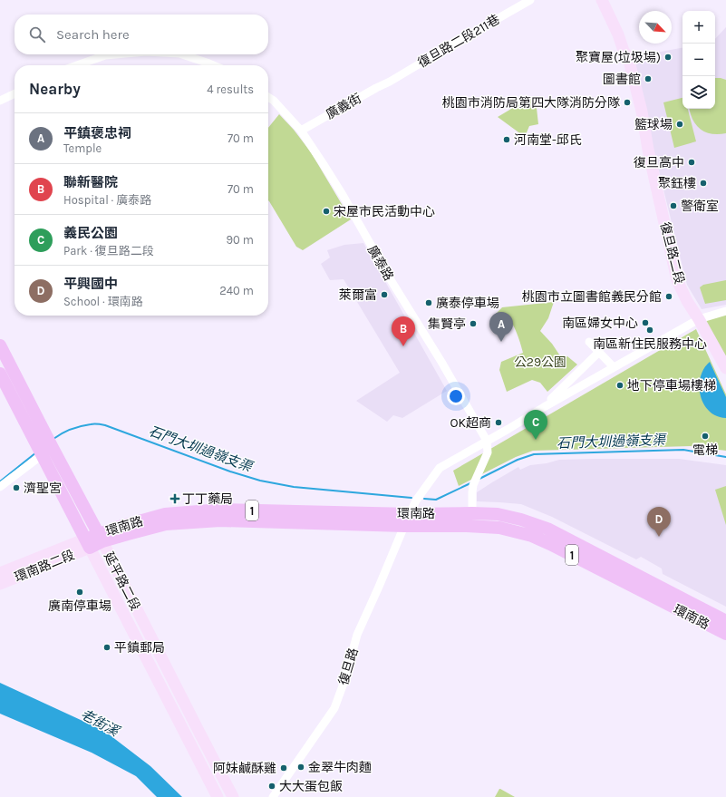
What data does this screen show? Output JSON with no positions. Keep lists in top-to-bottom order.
{
  "streets": {
    "main road": [
      "復旦路二段",
      "1",
      "環南路",
      "環南路二段",
      "延平路二段"
    ],
    "street": [
      "復旦路二段211巷",
      "廣義街",
      "廣泰路",
      "復旦路"
    ]
  },
  "crossings": [
    ["復旦路二段211巷", "廣義街"],
    ["廣義街", "廣泰路"],
    ["環南路", "環南路二段"],
    ["環南路", "延平路二段"],
    ["環南路", "復旦路"],
    ["環南路二段", "延平路二段"]
  ],
  "water": ["石門大圳過嶺支渠", "老街溪"],
  "parks": ["公29公園"],
  "places": {
    "other": [
      "聚寶屋(垃圾場)",
      "圖書館",
      "桃園市消防局第四大隊消防分隊",
      "籃球場",
      "河南堂-邱氏",
      "復旦高中",
      "聚鈺樓",
      "警衛室",
      "宋屋市民活動中心",
      "萊爾富",
      "桃園市立圖書館義民分館",
      "廣泰停車場",
      "南區婦女中心",
      "集賢亭",
      "南區新住民服務中心",
      "地下停車場樓梯",
      "OK超商",
      "電梯",
      "濟聖宮",
      "廣南停車場",
      "平鎮郵局",
      "金翠牛肉麵",
      "阿妹鹹酥雞",
      "大大蛋包飯"
    ],
    "health": ["丁丁藥局"]
  },
  "north": "bottom right",
  "page": {
    "map_buttons": ["+", "−"],
    "search": "Search here",
    "heading": ["Nearby", "4 results"],
    "list": [
      {
        "mark": "A",
        "name": "平鎮褒忠祠",
        "note": "Temple",
        "value": "70 m"
      },
      {
        "mark": "B",
        "name": "聯新醫院",
        "note": "Hospital · 廣泰路",
        "value": "70 m"
      },
      {
        "mark": "C",
        "name": "義民公園",
        "note": "Park · 復旦路二段",
        "value": "90 m"
      },
      {
        "mark": "D",
        "name": "平興國中",
        "note": "School · 環南路",
        "value": "240 m"
      }
    ],
    "pins": [
      "A",
      "B",
      "C",
      "D"
    ]
  }
}
